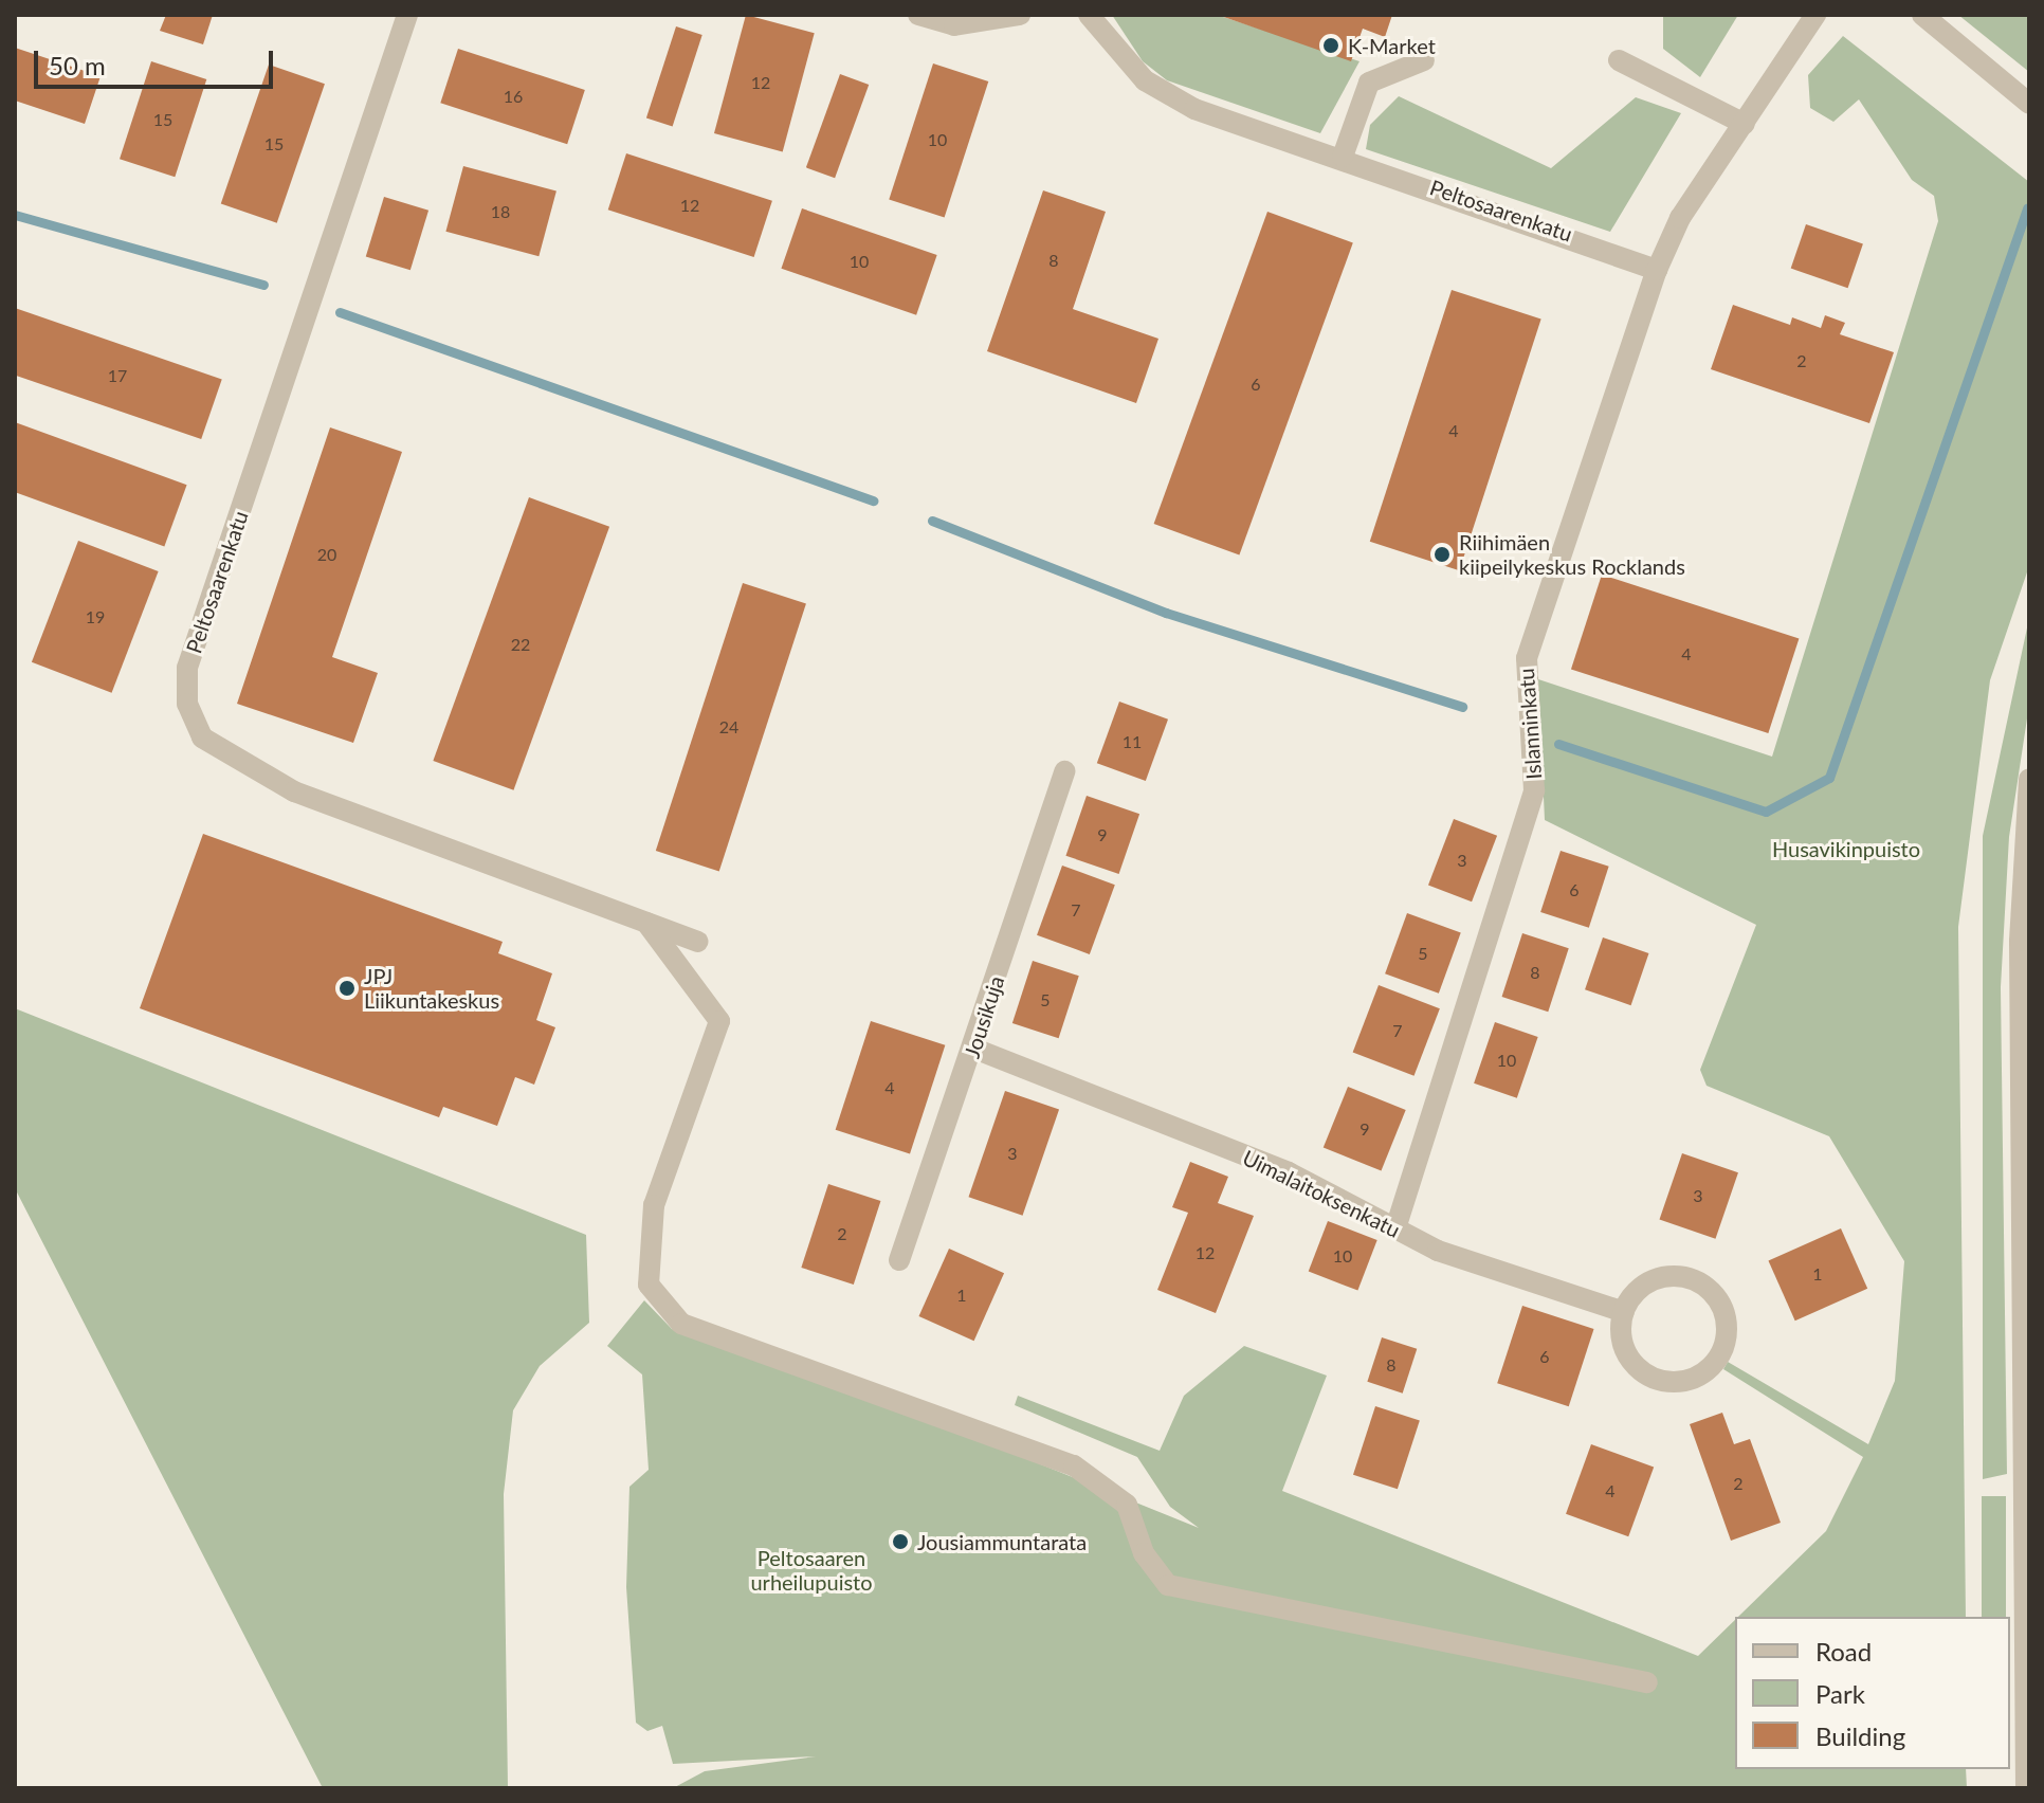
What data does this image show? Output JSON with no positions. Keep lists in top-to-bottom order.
{
  "streets": {
    "street": [
      "Peltosaarenkatu",
      "Islanninkatu",
      "Jousikuja",
      "Uimalaitoksenkatu"
    ]
  },
  "crossings": [
    ["Peltosaarenkatu", "Islanninkatu"],
    ["Islanninkatu", "Uimalaitoksenkatu"],
    ["Jousikuja", "Uimalaitoksenkatu"]
  ],
  "parks": ["Husavikinpuisto", "Peltosaaren urheilupuisto"],
  "places": [
    "K-Market",
    "Riihimäen kiipeilykeskus Rocklands",
    "JPJ Liikuntakeskus",
    "Jousiammuntarata"
  ],
  "house_numbers": [
    "12",
    "16",
    "15",
    "10",
    "15",
    "12",
    "18",
    "8",
    "10",
    "2",
    "17",
    "6",
    "4",
    "20",
    "19",
    "22",
    "4",
    "24",
    "11",
    "9",
    "3",
    "6",
    "7",
    "5",
    "8",
    "5",
    "7",
    "10",
    "4",
    "9",
    "3",
    "3",
    "2",
    "12",
    "10",
    "1",
    "1",
    "6",
    "8",
    "2",
    "4"
  ],
  "legend": ["Road", "Park", "Building"],
  "scale_bar": "50 m"
}
